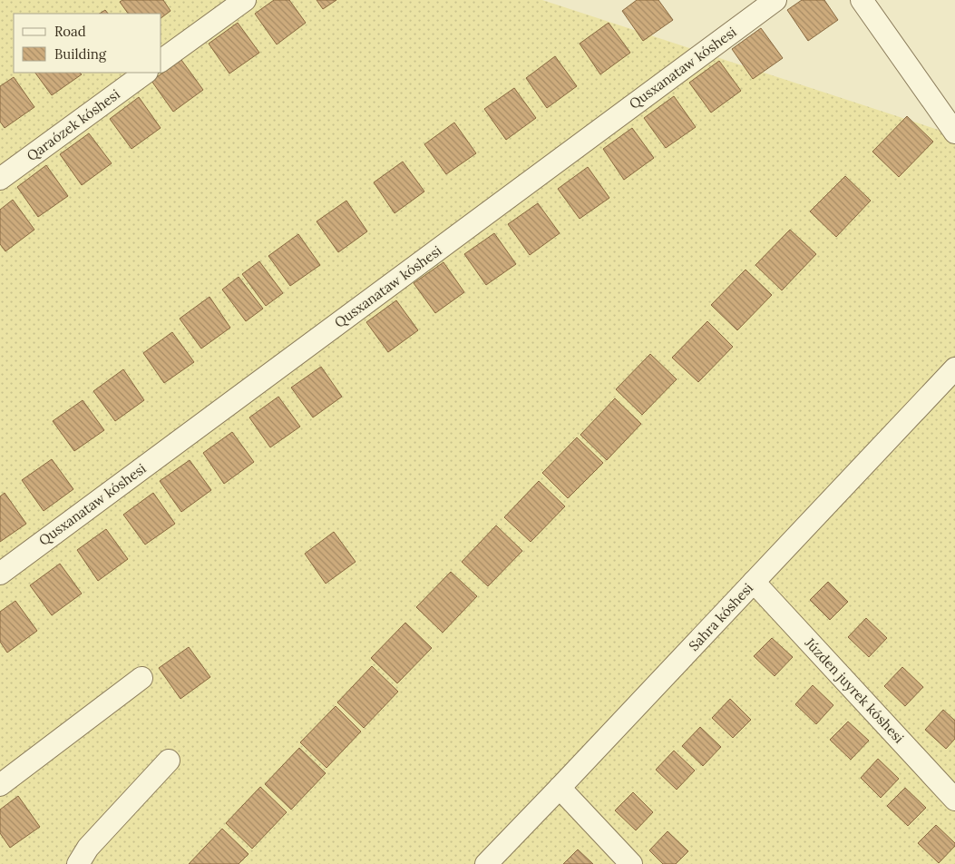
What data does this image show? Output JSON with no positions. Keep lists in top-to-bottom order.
{
  "streets": {
    "street": [
      "Qusxanataw kóshesi",
      "Qaraózek kóshesi",
      "Sahra kóshesi",
      "Júzden juyrek kóshesi"
    ]
  },
  "crossings": [
    ["Sahra kóshesi", "Júzden juyrek kóshesi"]
  ],
  "legend": ["Road", "Building"]
}
